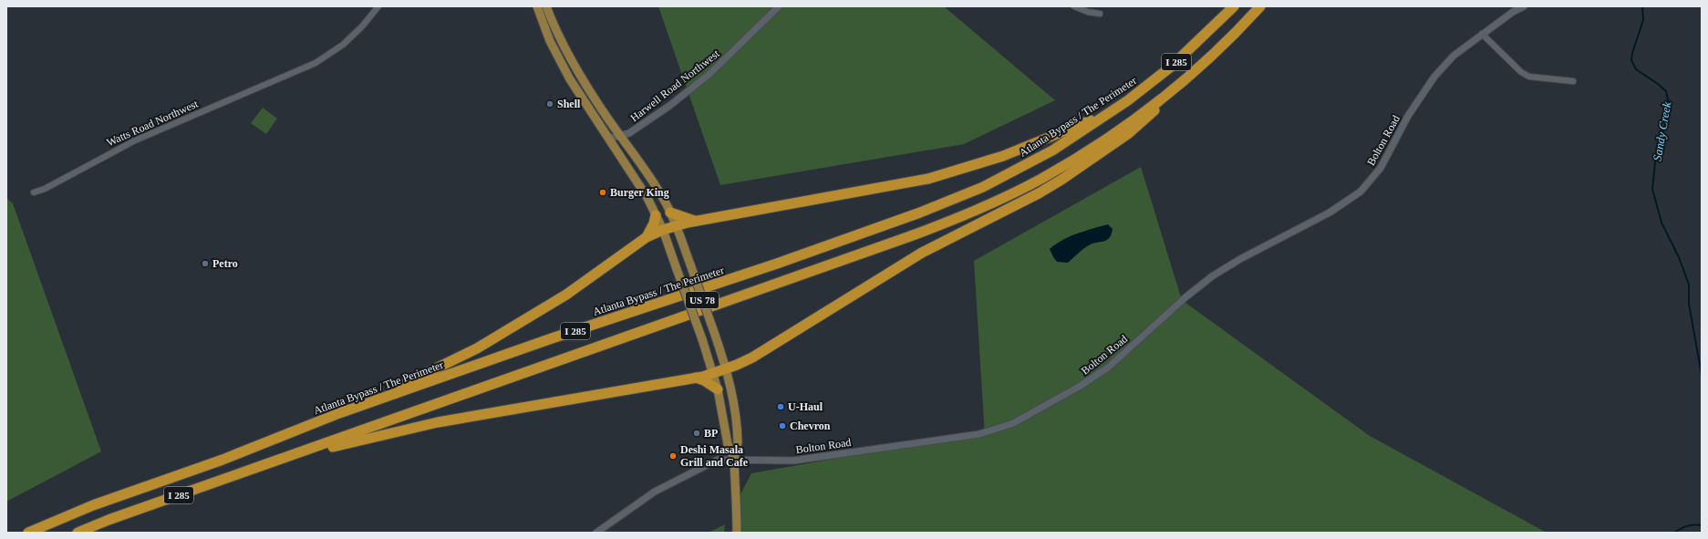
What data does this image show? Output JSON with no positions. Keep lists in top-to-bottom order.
{
  "streets": {
    "highway": ["I 285", "Atlanta Bypass / The Perimeter"],
    "main road": ["US 78"],
    "street": ["Harwell Road Northwest", "Watts Road Northwest", "Bolton Road"]
  },
  "crossings": [
    ["Harwell Road Northwest", "US 78"],
    ["Bolton Road", "US 78"]
  ],
  "water": ["Sandy Creek"],
  "places": [
    "Shell",
    "Burger King",
    "Petro",
    "U-Haul",
    "Chevron",
    "BP",
    "Deshi Masala Grill and Cafe"
  ]
}
